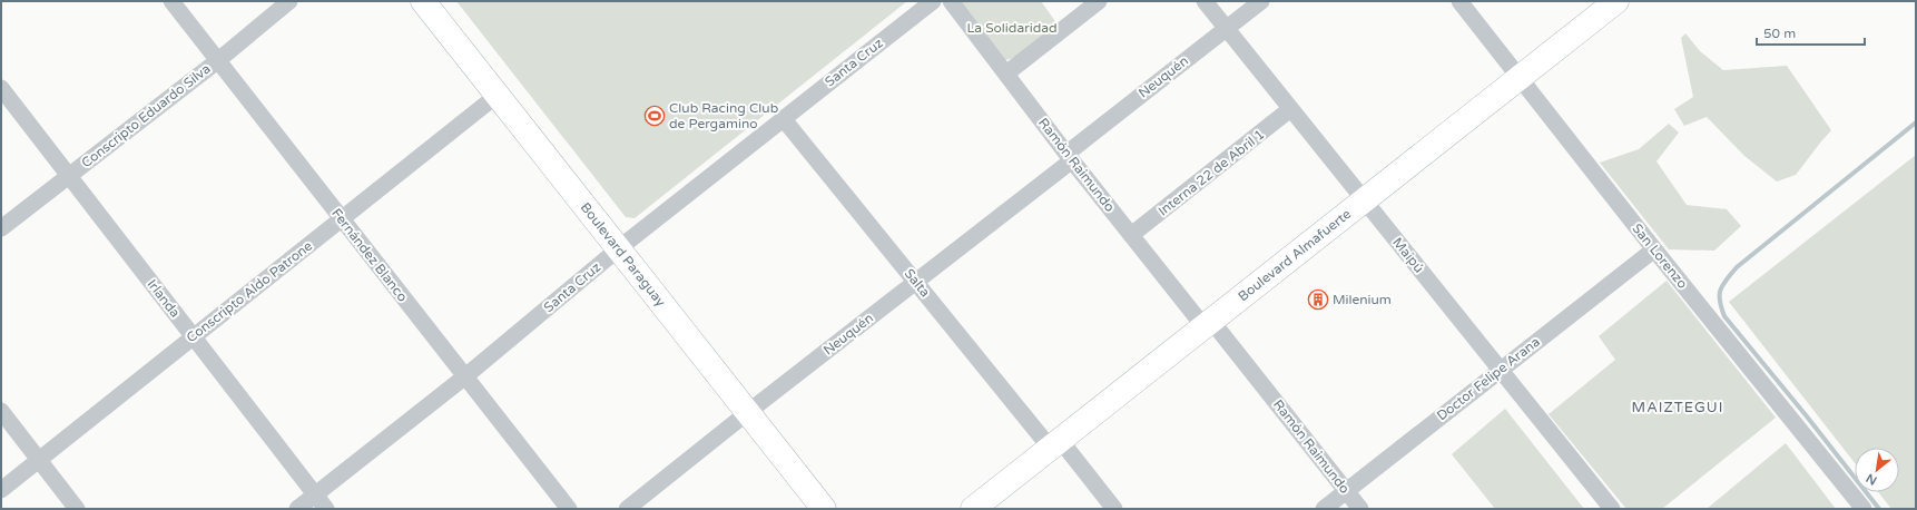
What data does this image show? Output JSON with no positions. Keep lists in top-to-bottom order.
{
  "streets": {
    "main road": ["Boulevard Paraguay", "Boulevard Almafuerte"],
    "street": [
      "Santa Cruz",
      "Neuquén",
      "Conscripto Eduardo Silva",
      "Ramón Raimundo",
      "Interna 22 de Abril 1",
      "Fernández Blanco",
      "Maipú",
      "San Lorenzo",
      "Salta",
      "Conscripto Aldo Patrone",
      "Irlanda",
      "Doctor Felipe Arana"
    ]
  },
  "crossings": [
    ["Santa Cruz", "Fernández Blanco"],
    ["Santa Cruz", "Boulevard Paraguay"],
    ["Santa Cruz", "Salta"],
    ["Santa Cruz", "Irlanda"],
    ["Neuquén", "Ramón Raimundo"],
    ["Neuquén", "Boulevard Paraguay"],
    ["Neuquén", "Maipú"],
    ["Neuquén", "Salta"],
    ["Conscripto Eduardo Silva", "Fernández Blanco"],
    ["Conscripto Eduardo Silva", "Irlanda"],
    ["Ramón Raimundo", "Interna 22 de Abril 1"],
    ["Ramón Raimundo", "Boulevard Almafuerte"],
    ["Ramón Raimundo", "Doctor Felipe Arana"],
    ["Interna 22 de Abril 1", "Maipú"],
    ["Fernández Blanco", "Conscripto Aldo Patrone"],
    ["Boulevard Paraguay", "Conscripto Aldo Patrone"],
    ["Maipú", "Boulevard Almafuerte"],
    ["Maipú", "Doctor Felipe Arana"],
    ["Boulevard Almafuerte", "San Lorenzo"],
    ["Boulevard Almafuerte", "Salta"],
    ["San Lorenzo", "Doctor Felipe Arana"],
    ["Conscripto Aldo Patrone", "Irlanda"]
  ],
  "districts": ["MAIZTEGUI"],
  "parks": ["La Solidaridad"],
  "places": {
    "sports": ["Club Racing Club de Pergamino"],
    "building": ["Milenium"]
  },
  "scale_bar": "50 m",
  "north": "bottom left"
}
